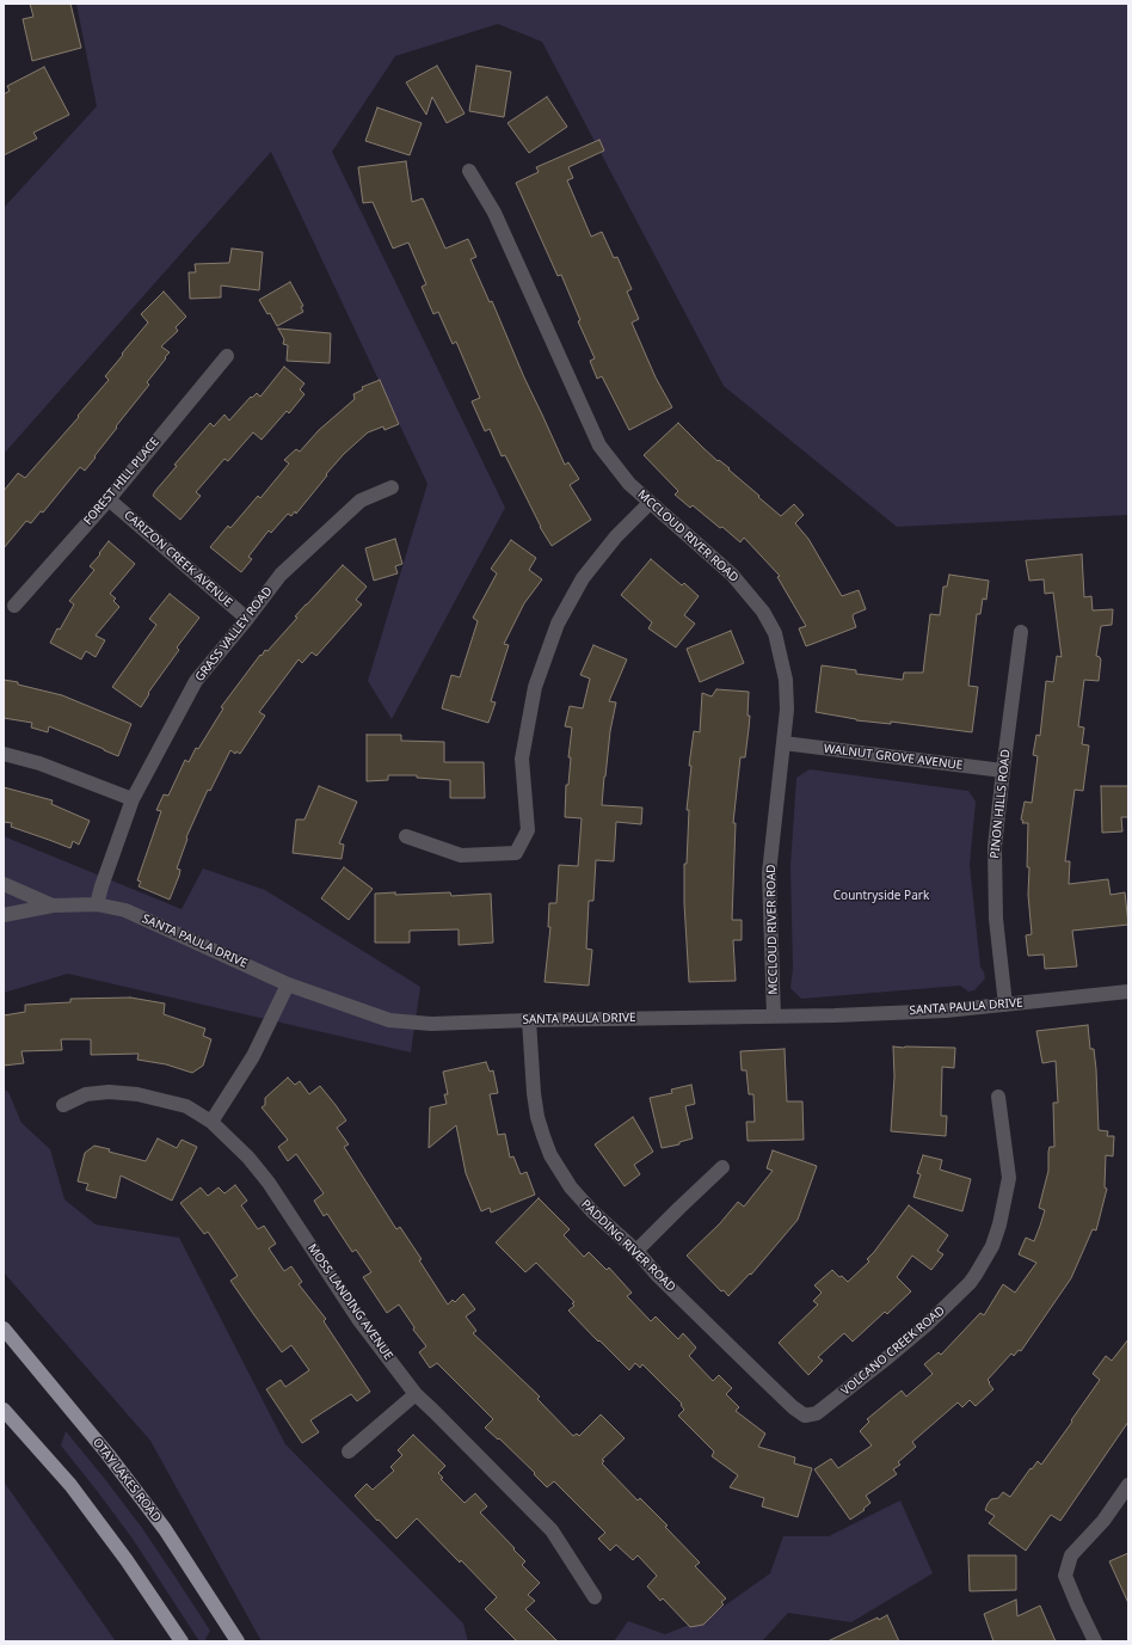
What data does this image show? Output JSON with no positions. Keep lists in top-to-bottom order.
{
  "streets": {
    "main road": ["OTAY LAKES ROAD"],
    "street": [
      "FOREST HILL PLACE",
      "MCCLOUD RIVER ROAD",
      "CARIZON CREEK AVENUE",
      "GRASS VALLEY ROAD",
      "WALNUT GROVE AVENUE",
      "PINON HILLS ROAD",
      "SANTA PAULA DRIVE",
      "PADDING RIVER ROAD",
      "MOSS LANDING AVENUE",
      "VOLCANO CREEK ROAD"
    ]
  },
  "crossings": [
    ["FOREST HILL PLACE", "CARIZON CREEK AVENUE"],
    ["MCCLOUD RIVER ROAD", "WALNUT GROVE AVENUE"],
    ["MCCLOUD RIVER ROAD", "SANTA PAULA DRIVE"],
    ["CARIZON CREEK AVENUE", "GRASS VALLEY ROAD"],
    ["GRASS VALLEY ROAD", "SANTA PAULA DRIVE"],
    ["WALNUT GROVE AVENUE", "PINON HILLS ROAD"],
    ["PINON HILLS ROAD", "SANTA PAULA DRIVE"],
    ["SANTA PAULA DRIVE", "PADDING RIVER ROAD"],
    ["PADDING RIVER ROAD", "VOLCANO CREEK ROAD"]
  ],
  "parks": ["Countryside Park"]
}
